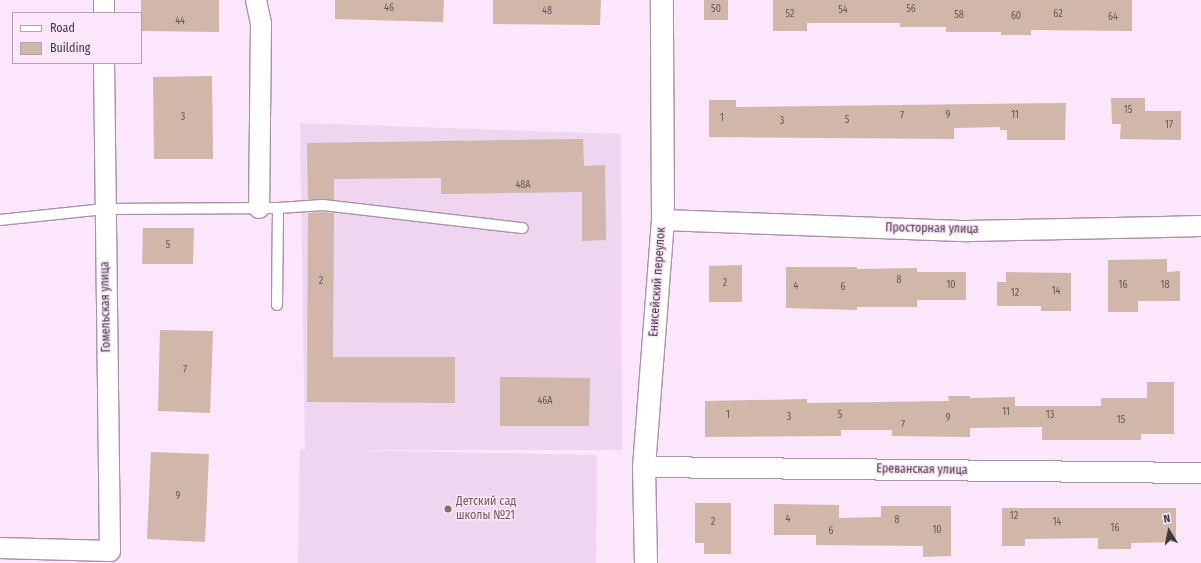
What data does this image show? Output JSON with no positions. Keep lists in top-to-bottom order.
{
  "streets": {
    "street": [
      "Просторная улица",
      "Енисейский переулок",
      "Гомельская улица",
      "Ереванская улица"
    ]
  },
  "crossings": [
    ["Просторная улица", "Енисейский переулок"],
    ["Енисейский переулок", "Ереванская улица"]
  ],
  "places": ["Детский сад школы №21"],
  "house_numbers": [
    "46",
    "50",
    "56",
    "54",
    "48",
    "52",
    "62",
    "58",
    "60",
    "64",
    "44",
    "15",
    "9",
    "11",
    "7",
    "3",
    "1",
    "5",
    "3",
    "17",
    "48А",
    "5",
    "8",
    "2",
    "2",
    "10",
    "16",
    "18",
    "4",
    "6",
    "14",
    "12",
    "7",
    "46А",
    "11",
    "1",
    "5",
    "13",
    "3",
    "9",
    "15",
    "7",
    "9",
    "12",
    "4",
    "8",
    "2",
    "14",
    "16",
    "10",
    "6"
  ],
  "legend": ["Road", "Building"],
  "north": "top"
}
